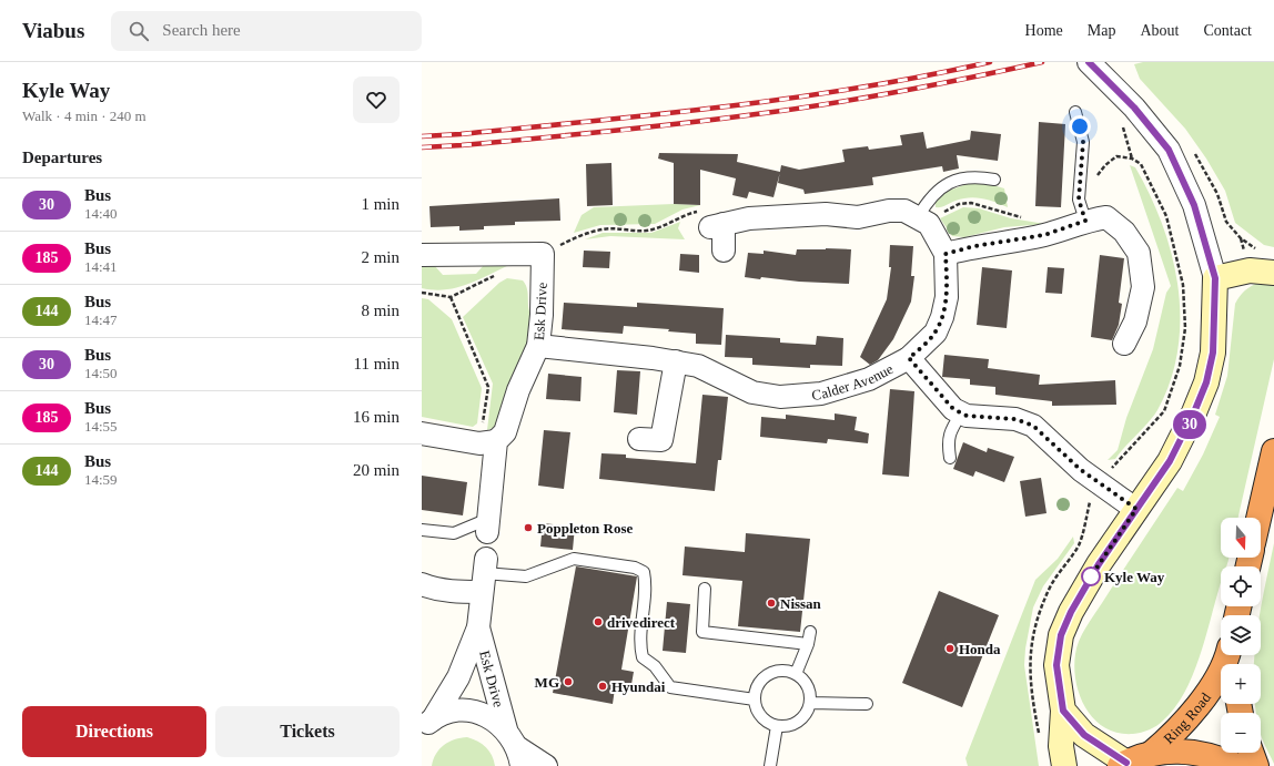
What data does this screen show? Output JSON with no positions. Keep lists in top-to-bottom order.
{
  "streets": {
    "highway": ["Ring Road"],
    "street": ["Esk Drive", "Calder Avenue"]
  },
  "crossings": [
    ["Esk Drive", "Calder Avenue"]
  ],
  "places": [
    "Poppleton Rose",
    "Kyle Way",
    "Nissan",
    "drivedirect",
    "Honda",
    "MG",
    "Hyundai"
  ],
  "lines": ["bus line 30"],
  "north": "bottom",
  "page": {
    "header": "Viabus",
    "search": "Search here",
    "nav": [
      "Home",
      "Map",
      "About",
      "Contact"
    ],
    "heading": [
      ["Kyle Way", "Walk · 4 min · 240 m"],
      "Departures"
    ],
    "on_map": "30",
    "list": [
      {
        "mark": "30",
        "name": "Bus",
        "note": "14:40",
        "value": "1 min"
      },
      {
        "mark": "185",
        "name": "Bus",
        "note": "14:41",
        "value": "2 min"
      },
      {
        "mark": "144",
        "name": "Bus",
        "note": "14:47",
        "value": "8 min"
      },
      {
        "mark": "30",
        "name": "Bus",
        "note": "14:50",
        "value": "11 min"
      },
      {
        "mark": "185",
        "name": "Bus",
        "note": "14:55",
        "value": "16 min"
      },
      {
        "mark": "144",
        "name": "Bus",
        "note": "14:59",
        "value": "20 min"
      }
    ],
    "map_buttons": ["+", "−"],
    "buttons": ["Directions", "Tickets"]
  }
}
